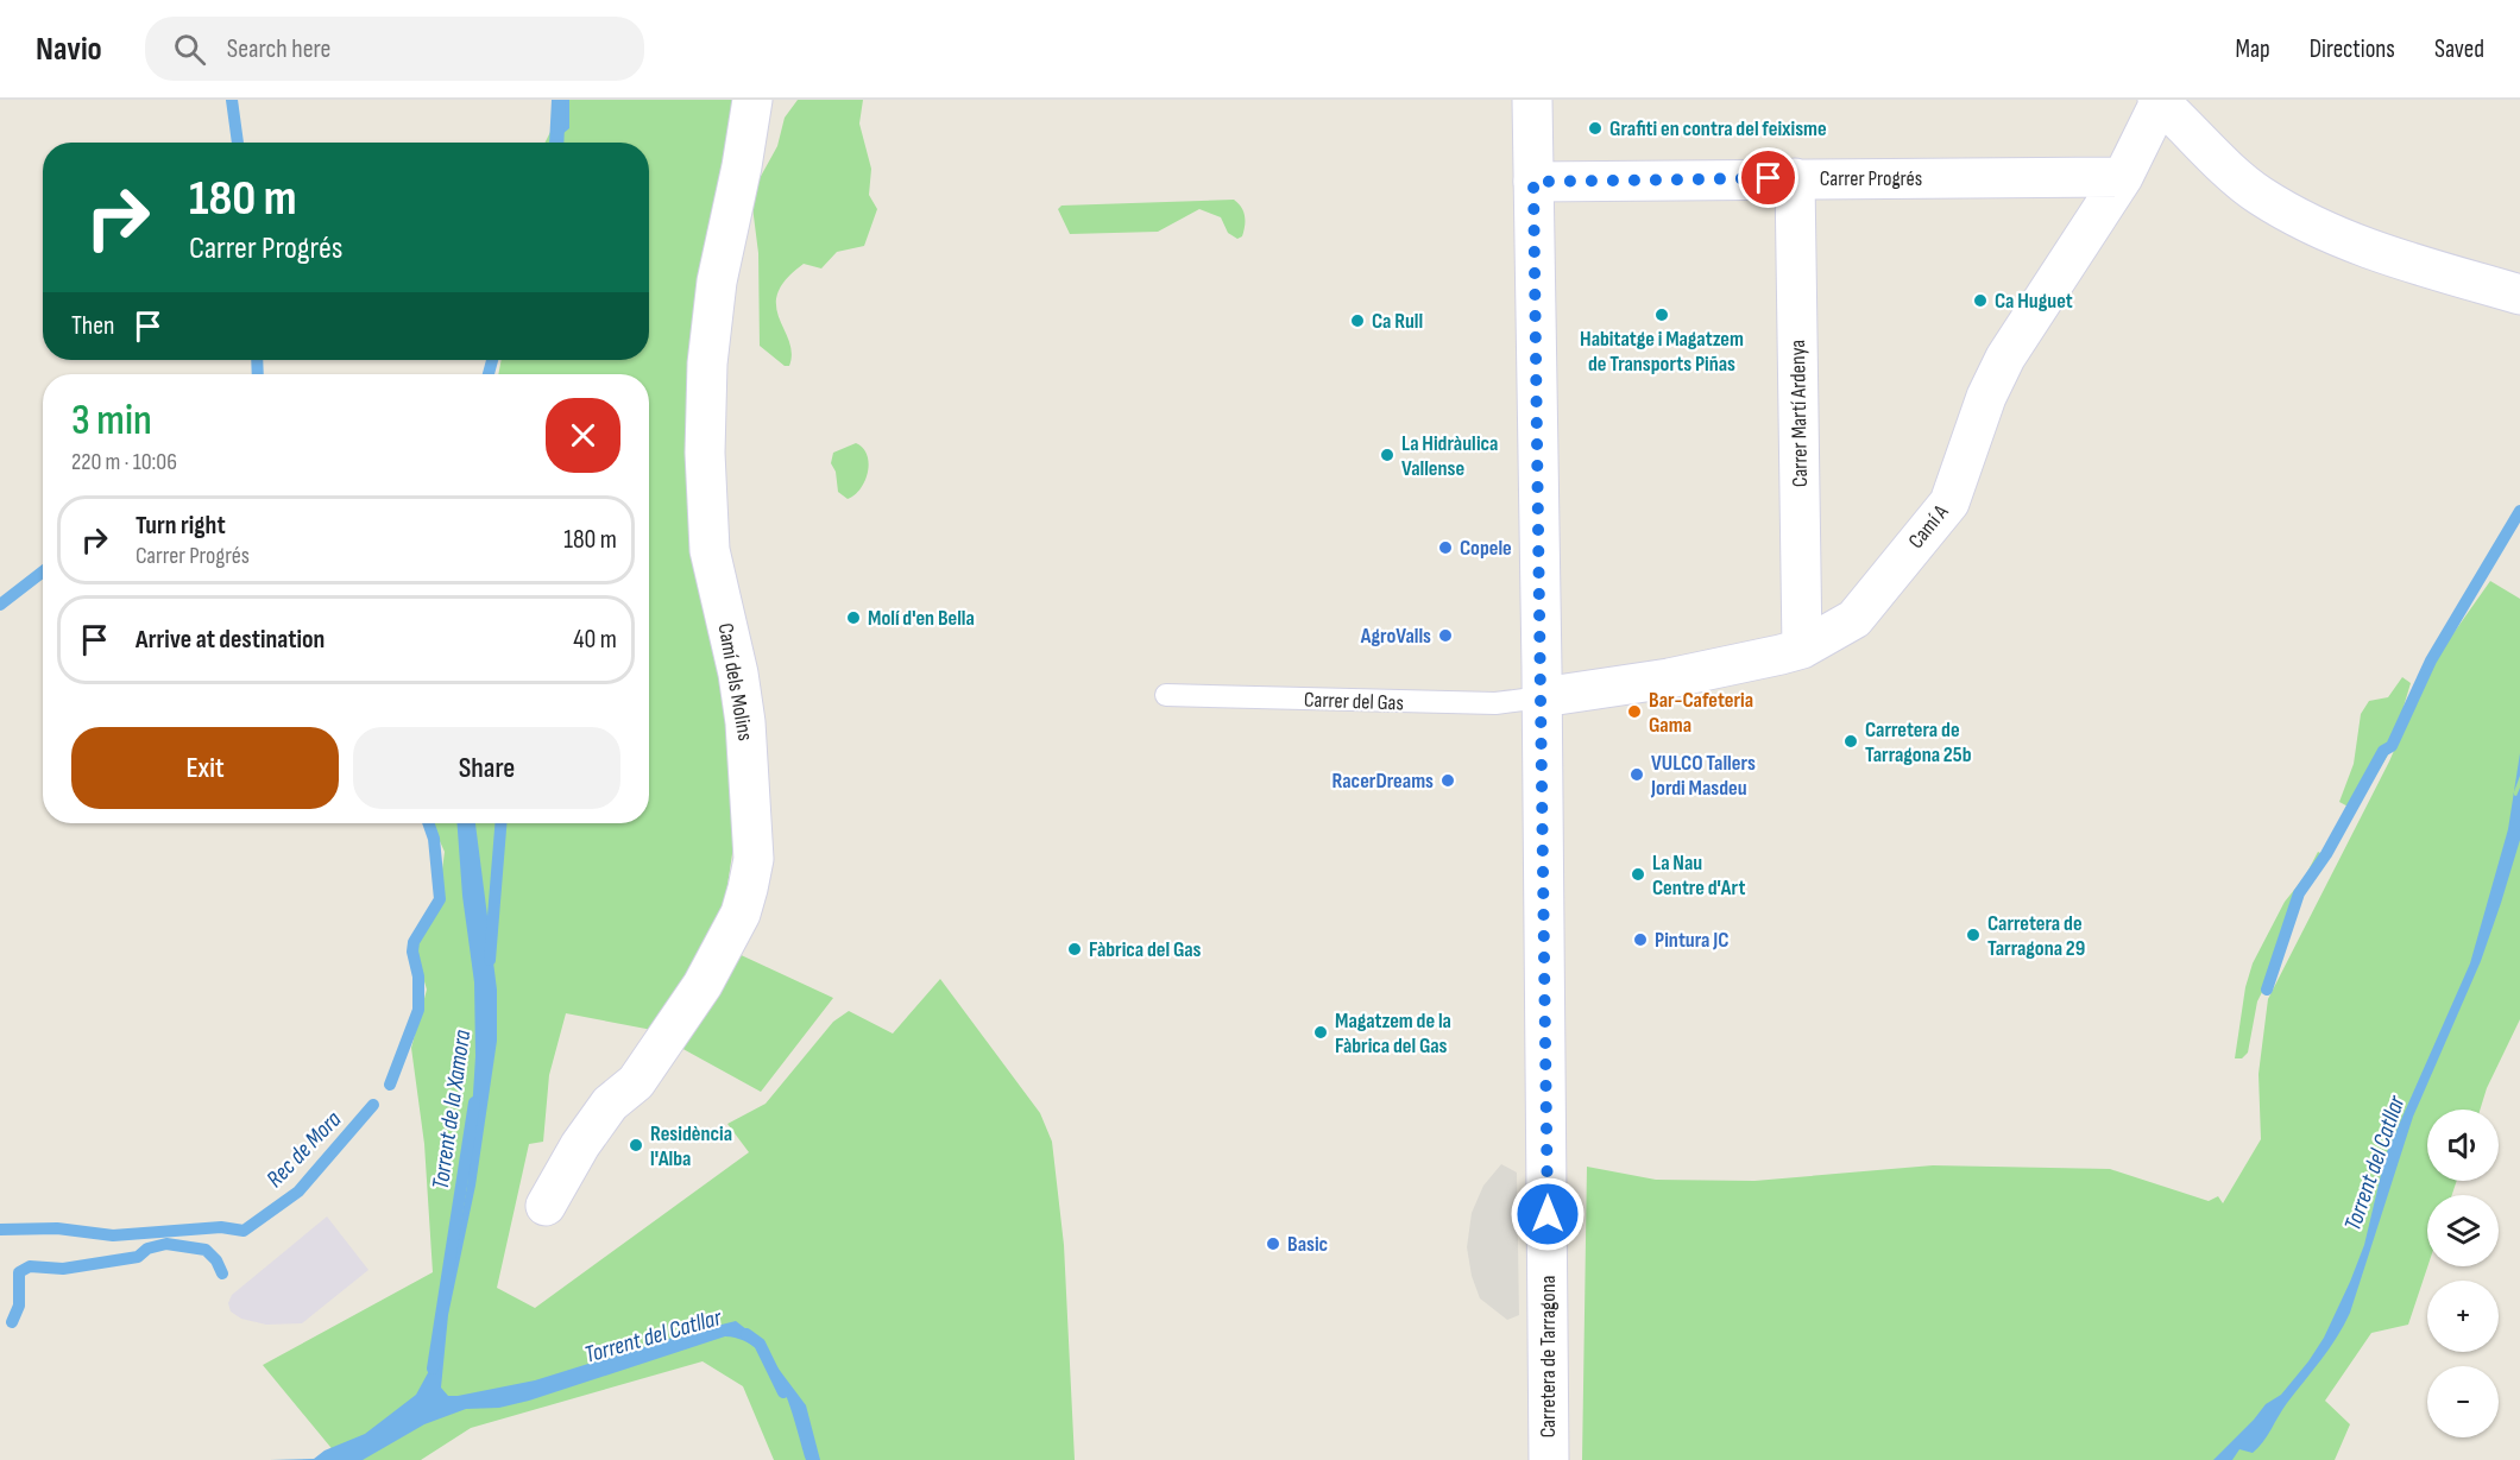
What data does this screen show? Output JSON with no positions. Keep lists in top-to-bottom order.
{
  "streets": {
    "street": [
      "Carrer Progrés",
      "Carrer Martí Ardenya",
      "Camí A",
      "Camí dels Molins",
      "Carretera de Tarragona"
    ],
    "lane": ["Carrer del Gas"]
  },
  "crossings": [
    ["Carrer Progrés", "Carrer Martí Ardenya"],
    ["Carrer Progrés", "Camí A"],
    ["Carrer Progrés", "Carretera de Tarragona"],
    ["Carrer Martí Ardenya", "Camí A"],
    ["Camí A", "Carrer del Gas"],
    ["Camí A", "Carretera de Tarragona"],
    ["Carrer del Gas", "Carretera de Tarragona"]
  ],
  "water": ["Torrent de la Xamora", "Rec de Mora", "Torrent del Catllar"],
  "places": [
    "Grafiti en contra del feixisme",
    "Ca Huguet",
    "Habitatge i Magatzem de Transports Piñas",
    "Ca Rull",
    "La Hidràulica Vallense",
    "Copele",
    "Molí d'en Bella",
    "AgroValls",
    "Bar-Cafeteria Gama",
    "Carretera de Tarragona 25b",
    "VULCO Tallers Jordi Masdeu",
    "RacerDreams",
    "La Nau Centre d'Art",
    "Carretera de Tarragona 29",
    "Pintura JC",
    "Fàbrica del Gas",
    "Magatzem de la Fàbrica del Gas",
    "Residència l'Alba",
    "Basic"
  ],
  "page": {
    "header": "Navio",
    "search": "Search here",
    "nav": ["Map", "Directions", "Saved"],
    "turn": ["180 m", "Carrer Progrés"],
    "then": "Then",
    "heading": ["3 min", "220 m · 10:06"],
    "list": [
      {
        "name": "Turn right",
        "note": "Carrer Progrés",
        "value": "180 m"
      },
      {
        "name": "Arrive at destination",
        "value": "40 m"
      }
    ],
    "buttons": ["Exit", "Share"],
    "map_buttons": ["+", "−"]
  }
}
